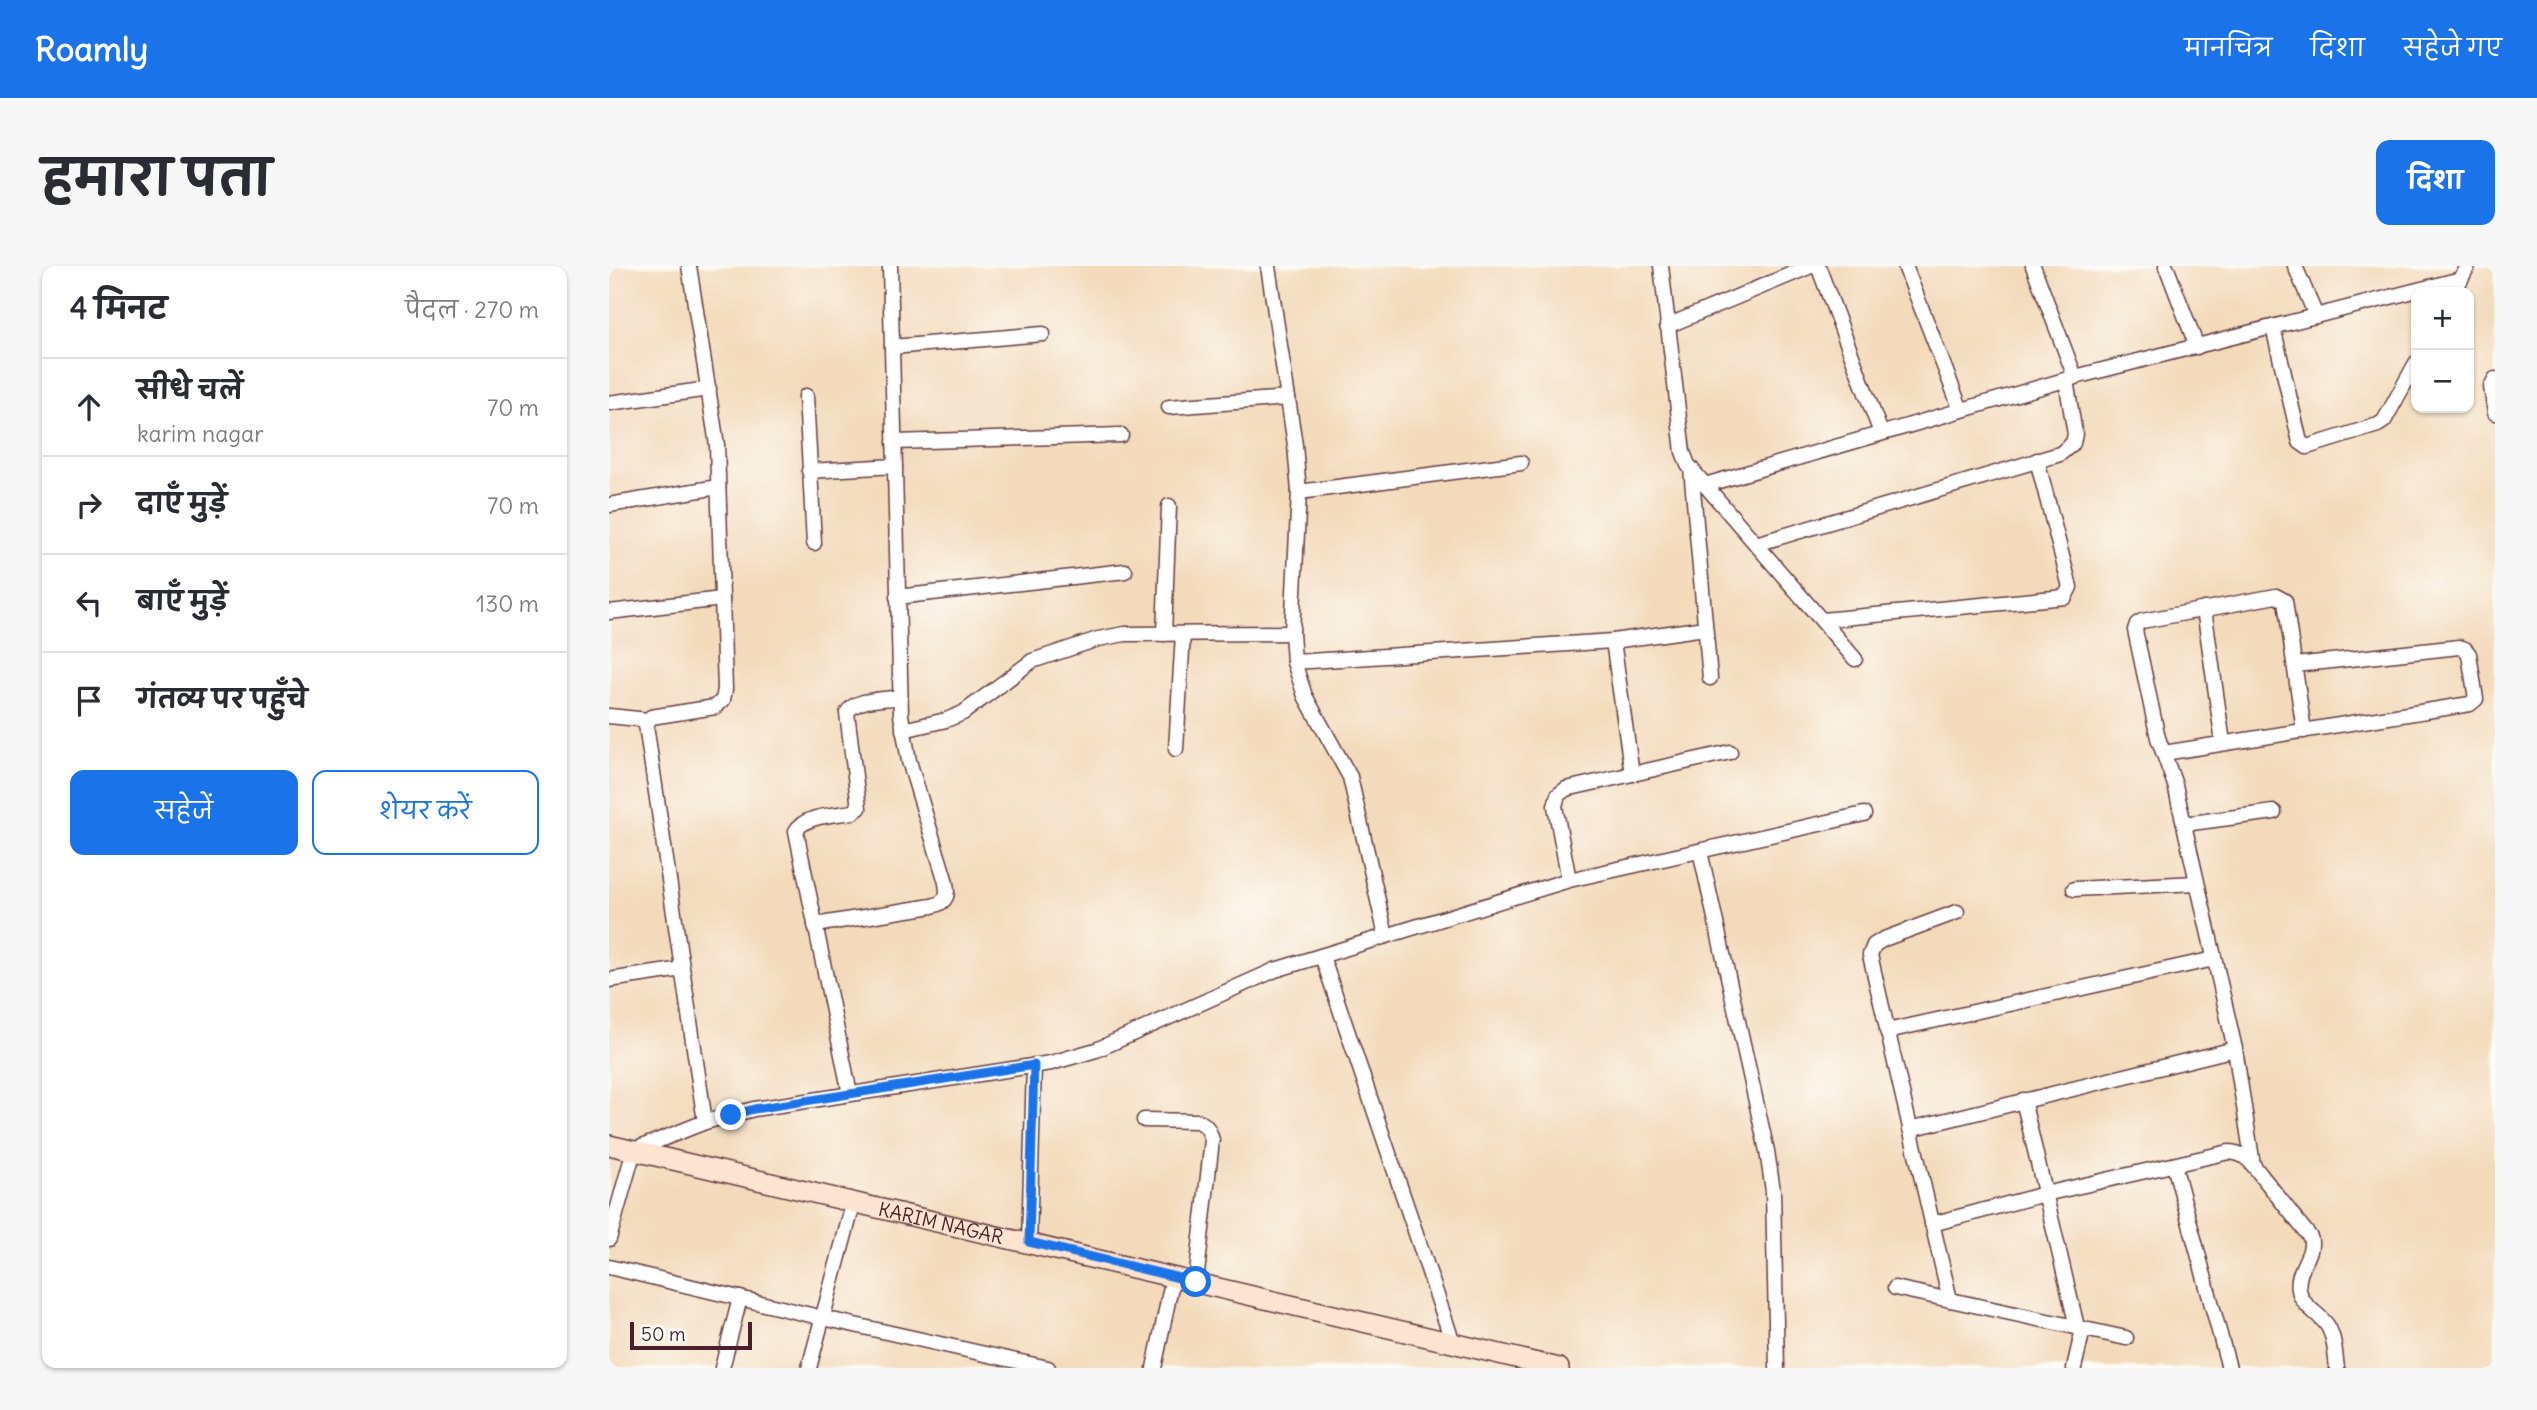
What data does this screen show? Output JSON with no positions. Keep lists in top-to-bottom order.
{
  "streets": {
    "street": ["KARIM NAGAR"]
  },
  "scale_bar": "50 m",
  "page": {
    "header": "Roamly",
    "nav": ["मानचित्र", "दिशा", "सहेजे गए"],
    "title": "हमारा पता",
    "buttons": [
      "दिशा",
      ["सहेजें", "शेयर करें"]
    ],
    "heading": ["4 मिनट", "पैदल · 270 m"],
    "map_buttons": ["+", "−"],
    "list": [
      ["सीधे चलें", "karim nagar", "70 m"],
      ["दाएँ मुड़ें", "70 m"],
      ["बाएँ मुड़ें", "130 m"],
      "गंतव्य पर पहुँचे"
    ],
    "scale": "50 m"
  }
}
